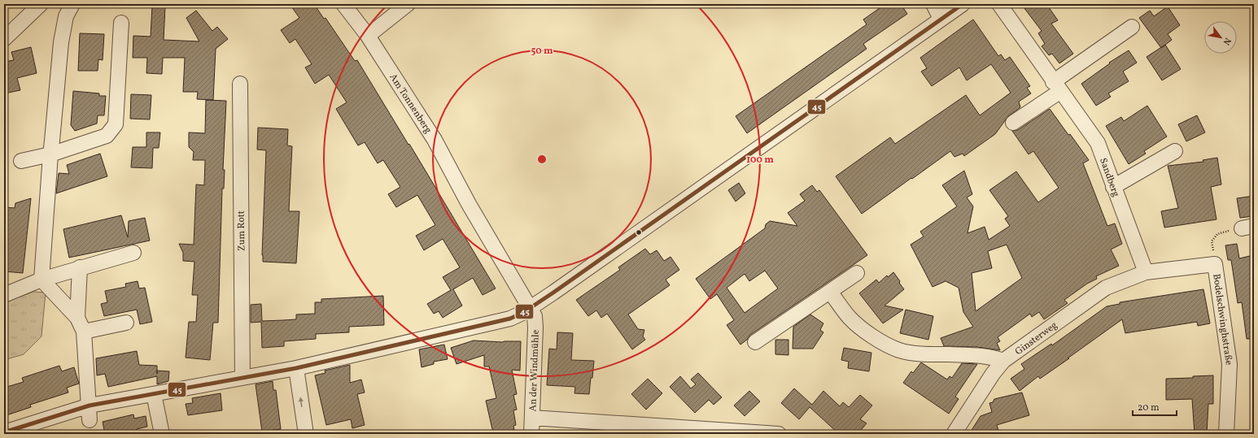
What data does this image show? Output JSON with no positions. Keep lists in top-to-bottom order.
{
  "streets": {
    "street": [
      "Am Tonnenberg",
      "Sandberg",
      "Zum Rott",
      "Bodelschwinghstraße",
      "Ginsterweg",
      "An der Windmühle"
    ]
  },
  "crossings": [
    ["Am Tonnenberg", "An der Windmühle"],
    ["Sandberg", "Ginsterweg"],
    ["Bodelschwinghstraße", "Ginsterweg"]
  ],
  "lines": ["transit line 45"],
  "scale_bar": "20 m",
  "north": "bottom right",
  "rings": ["50 m", "100 m"]
}
